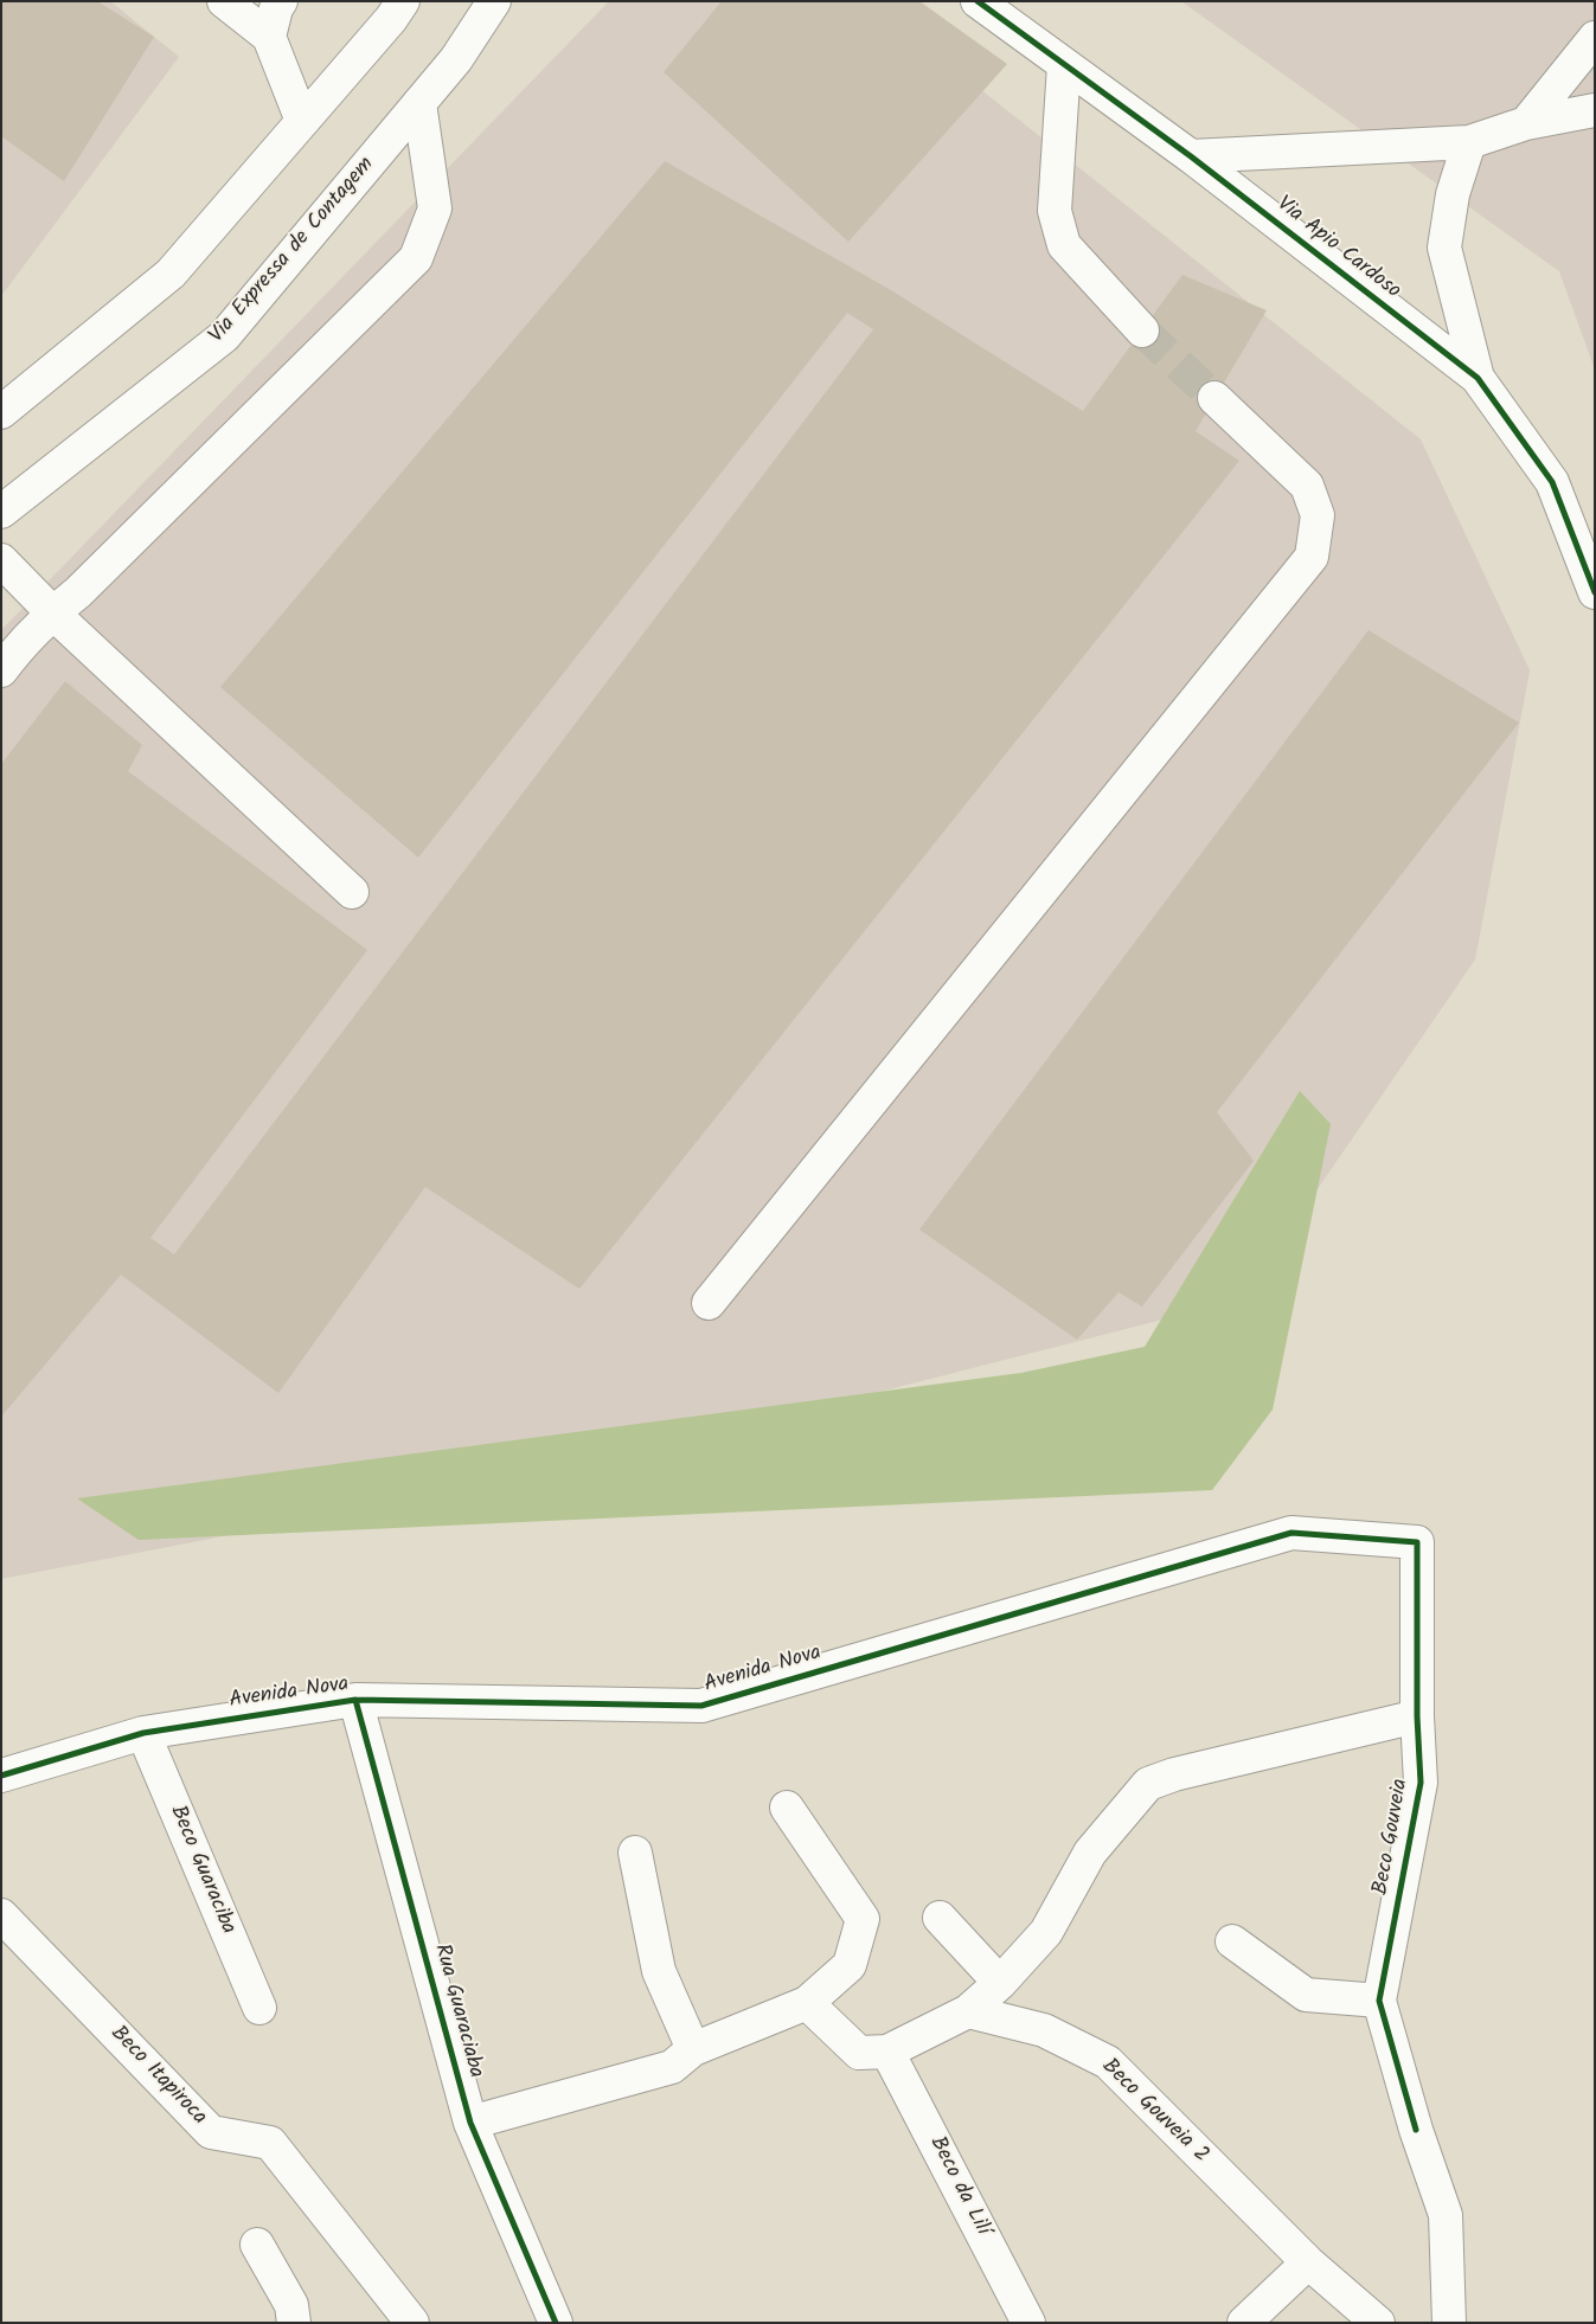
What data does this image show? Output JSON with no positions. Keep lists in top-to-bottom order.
{
  "streets": {
    "main road": [
      "Via Apio Cardoso",
      "Via Expressa de Contagem",
      "Avenida Nova",
      "Beco Gouveia",
      "Beco Guaraciba",
      "Rua Guaraciaba",
      "Beco Itapiroca",
      "Beco Gouveia 2",
      "Beco da Lilí"
    ]
  },
  "crossings": [
    ["Avenida Nova", "Beco Gouveia"],
    ["Avenida Nova", "Beco Guaraciba"],
    ["Avenida Nova", "Rua Guaraciaba"]
  ]
}
